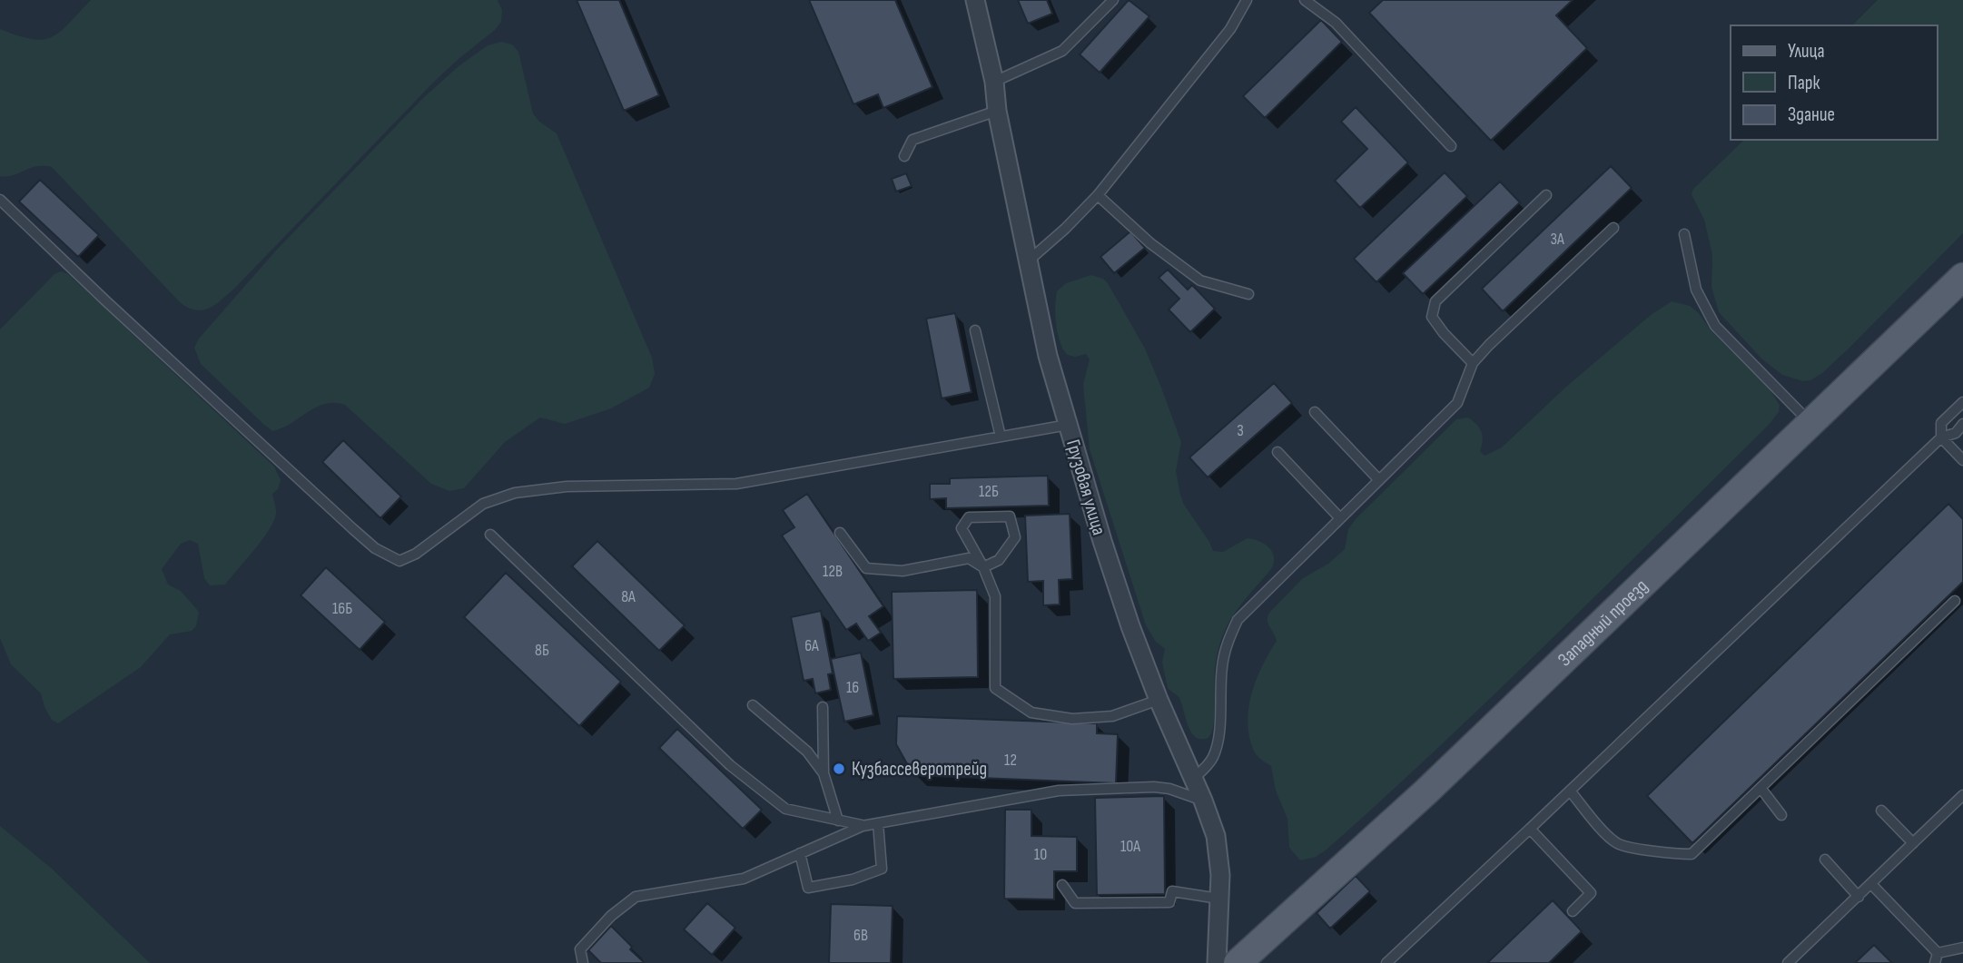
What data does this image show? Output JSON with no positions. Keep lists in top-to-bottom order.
{
  "streets": {
    "main road": ["Западный проезд"],
    "street": ["Грузовая улица"]
  },
  "places": ["Кузбассеверотрейд"],
  "house_numbers": [
    "3А",
    "3",
    "12Б",
    "12В",
    "8А",
    "16Б",
    "6А",
    "8Б",
    "16",
    "12",
    "10А",
    "10",
    "6В"
  ],
  "legend": ["Улица", "Парк", "Здание"]
}
